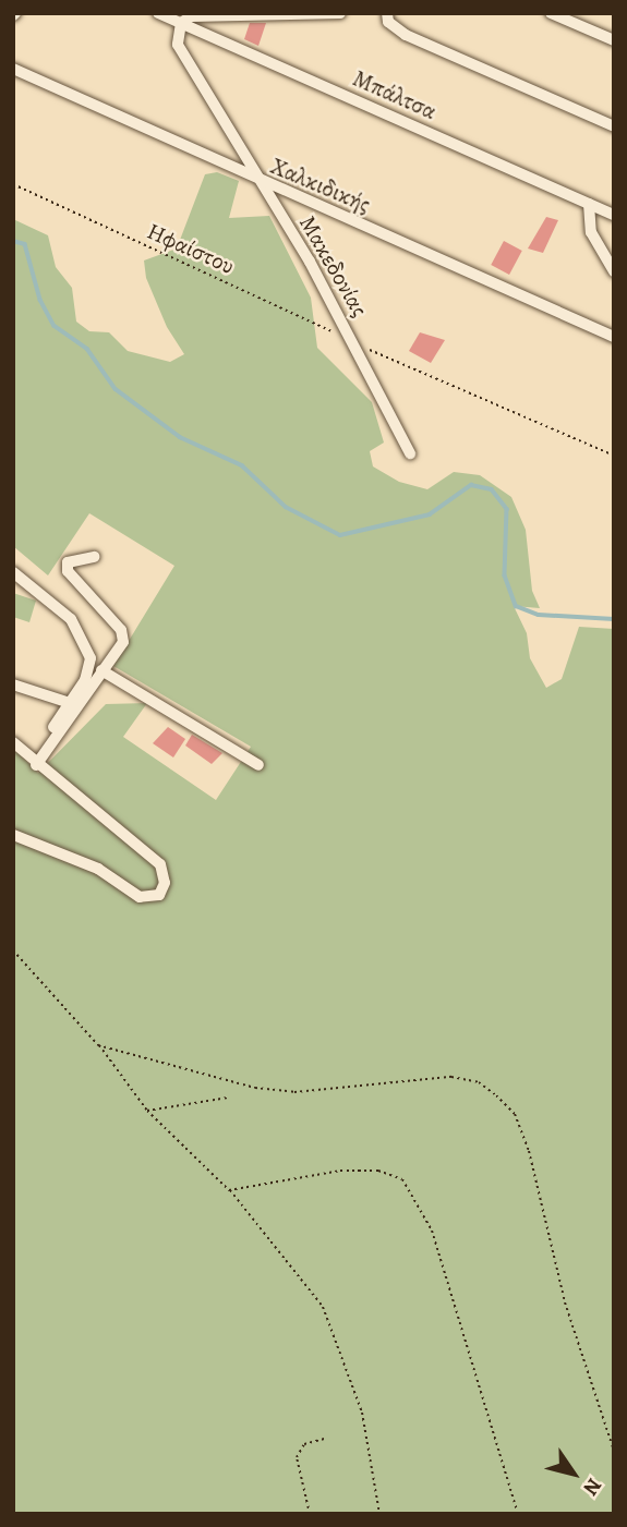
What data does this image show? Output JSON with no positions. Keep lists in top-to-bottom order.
{
  "streets": {
    "street": ["Μπάλτσα", "Χαλκιδικής", "Μακεδονίας"],
    "path": ["Ηφαίστου"]
  },
  "crossings": [
    ["Μπάλτσα", "Μακεδονίας"],
    ["Χαλκιδικής", "Μακεδονίας"],
    ["Ηφαίστου", "Μακεδονίας"]
  ],
  "north": "bottom right"
}
